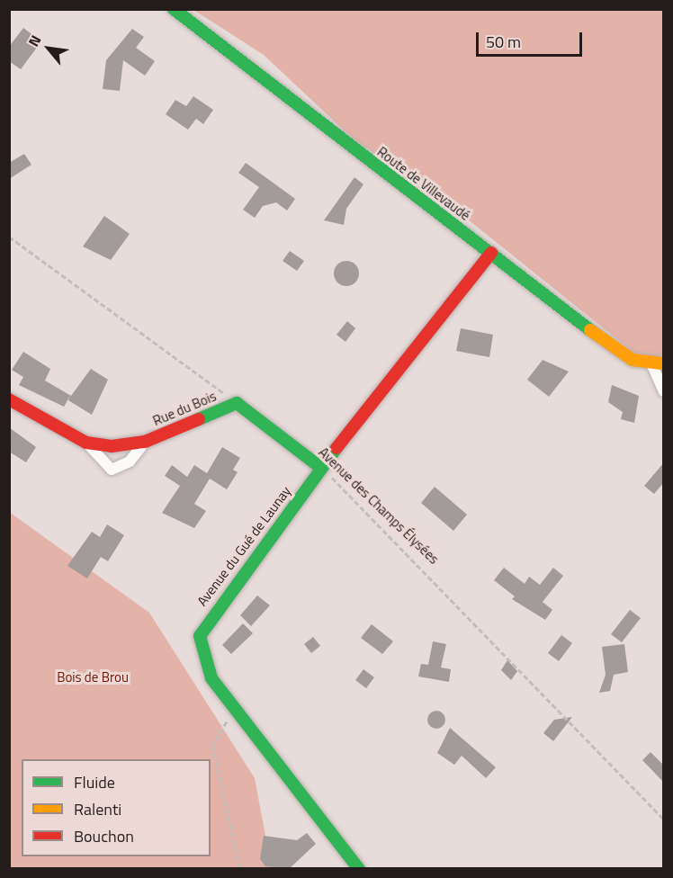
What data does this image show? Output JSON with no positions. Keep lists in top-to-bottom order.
{
  "streets": {
    "street": [
      "Route de Villevaudé",
      "Rue du Bois",
      "Avenue des Champs Élysées",
      "Avenue du Gué de Launay"
    ]
  },
  "crossings": [
    ["Route de Villevaudé", "Avenue du Gué de Launay"],
    ["Rue du Bois", "Avenue des Champs Élysées"],
    ["Avenue des Champs Élysées", "Avenue du Gué de Launay"]
  ],
  "parks": ["Bois de Brou"],
  "legend": ["Fluide", "Ralenti", "Bouchon"],
  "scale_bar": "50 m",
  "north": "top left"
}
